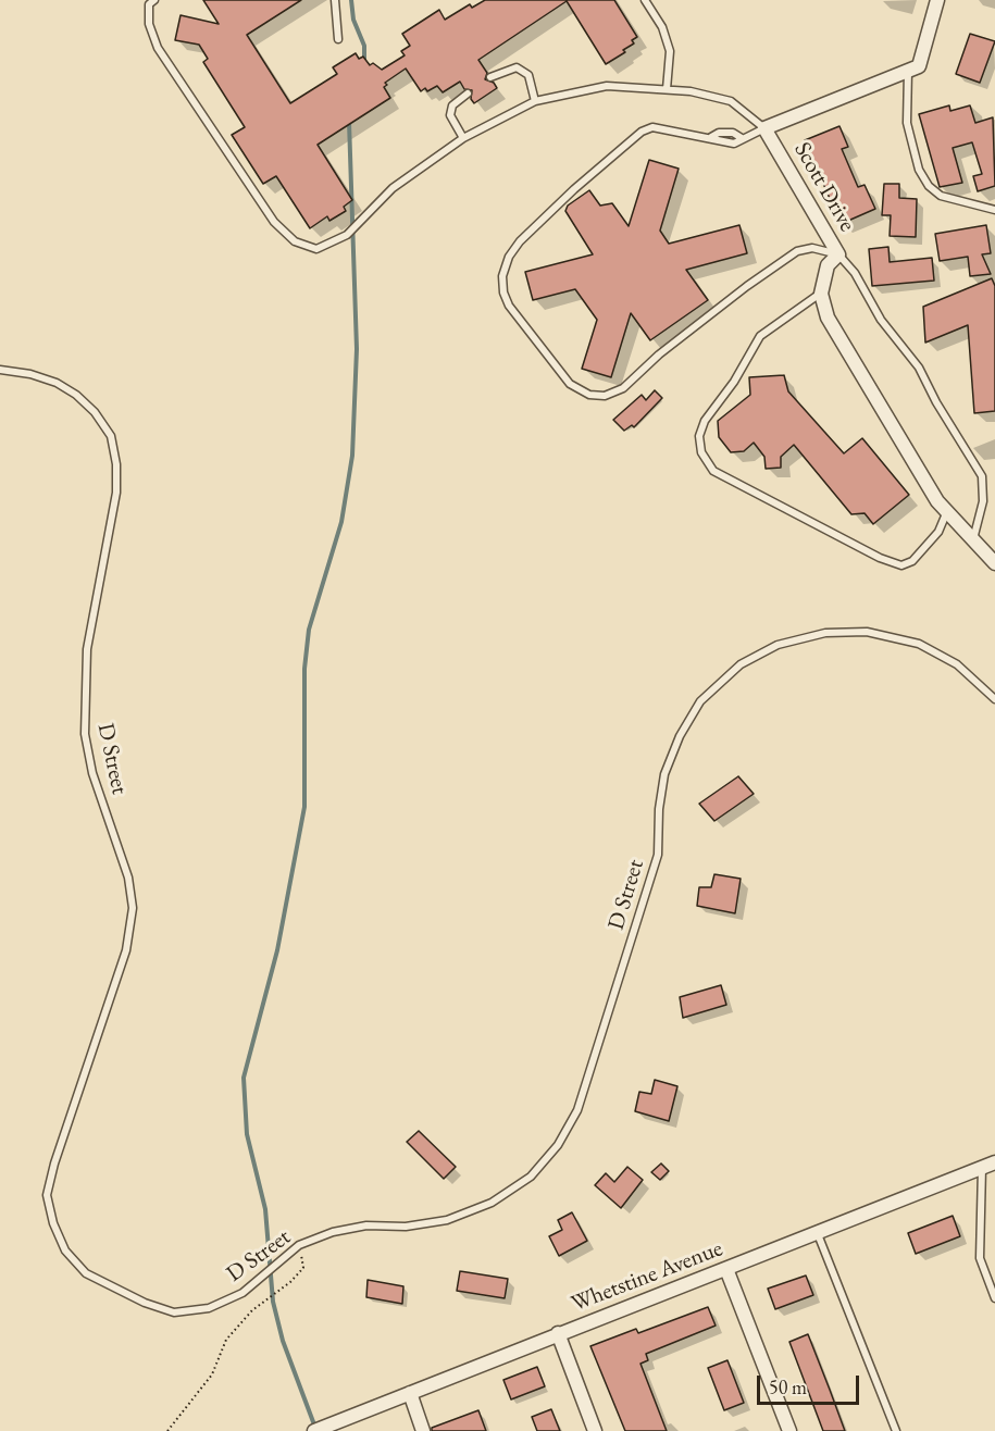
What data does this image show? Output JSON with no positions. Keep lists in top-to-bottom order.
{
  "streets": {
    "street": ["Scott Drive", "Whetstine Avenue"],
    "lane": ["D Street"]
  },
  "scale_bar": "50 m"
}
